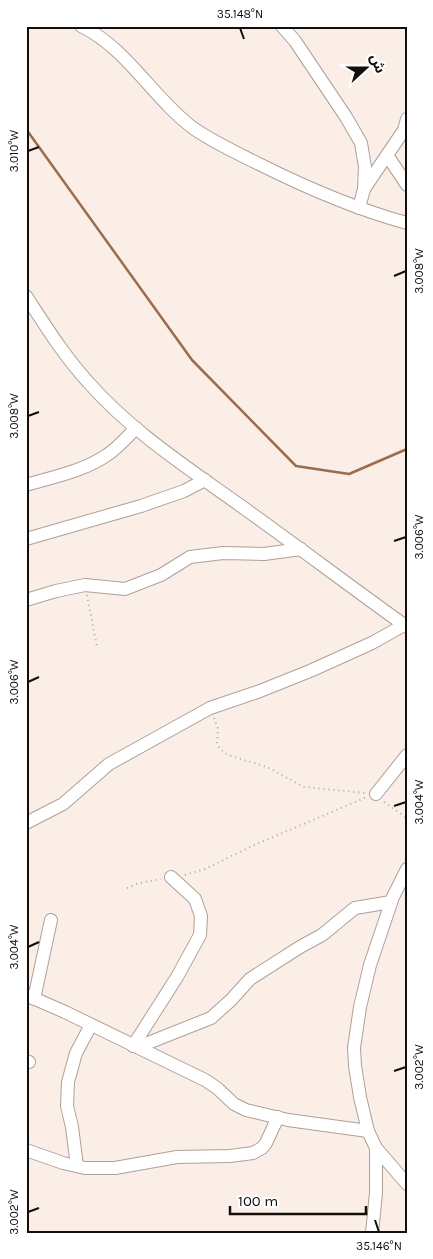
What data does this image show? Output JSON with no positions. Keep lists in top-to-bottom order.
{
  "scale_bar": "100 m",
  "north": "right",
  "coordinates": [
    "35.148°N",
    "3.010°W",
    "3.008°W",
    "3.006°W",
    "3.004°W",
    "3.002°W",
    "35.146°N"
  ]
}
